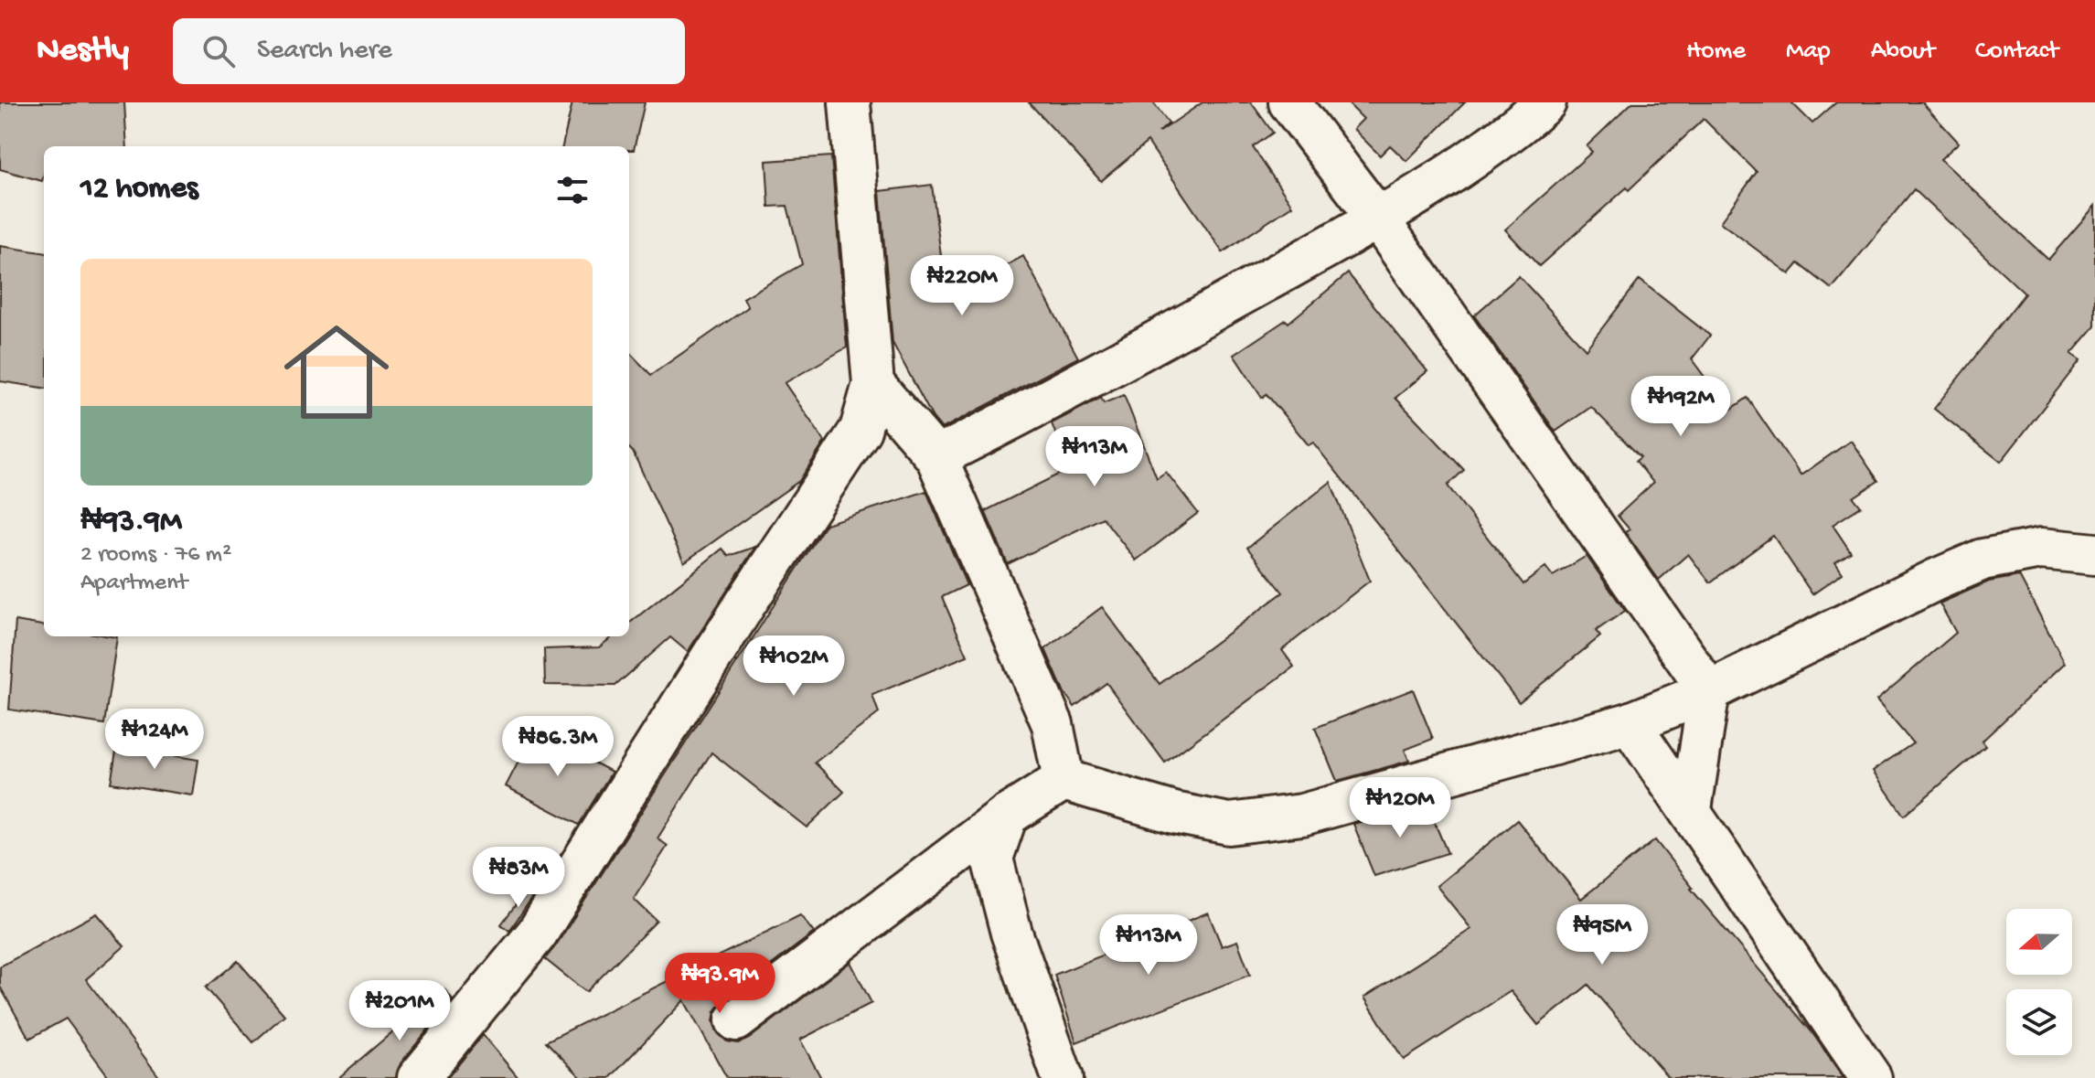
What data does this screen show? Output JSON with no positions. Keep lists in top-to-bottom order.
{
  "north": "left",
  "page": {
    "header": "Nestly",
    "search": "Search here",
    "nav": [
      "Home",
      "Map",
      "About",
      "Contact"
    ],
    "heading": "12 homes",
    "list": [
      {
        "name": "₦93.9M",
        "note": "2 rooms · 76 m² · Apartment"
      }
    ],
    "price": [
      "₦220M",
      "₦192M",
      "₦113M",
      "₦102M",
      "₦124M",
      "₦86.3M",
      "₦120M",
      "₦83M",
      "₦95M",
      "₦113M",
      "₦93.9M",
      "₦201M"
    ]
  }
}
